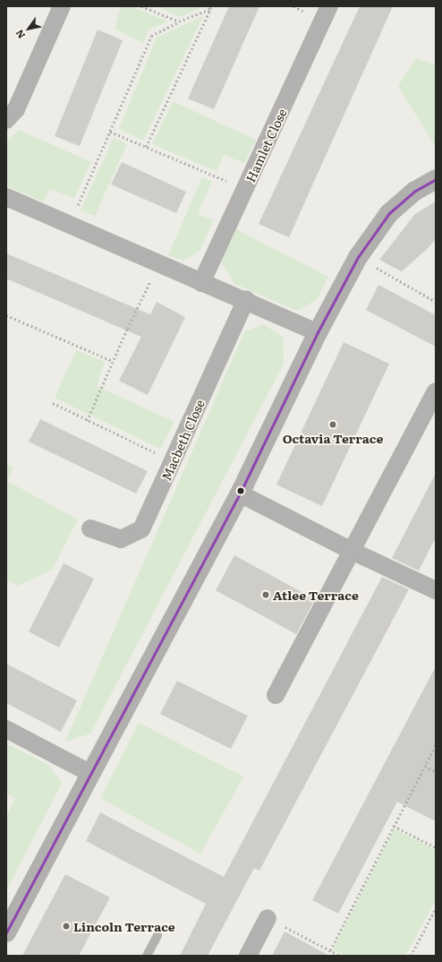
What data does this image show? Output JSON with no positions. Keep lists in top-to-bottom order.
{
  "streets": {
    "street": ["Hamlet Close", "Macbeth Close"]
  },
  "places": ["Octavia Terrace", "Atlee Terrace", "Lincoln Terrace"],
  "north": "bottom left"
}
